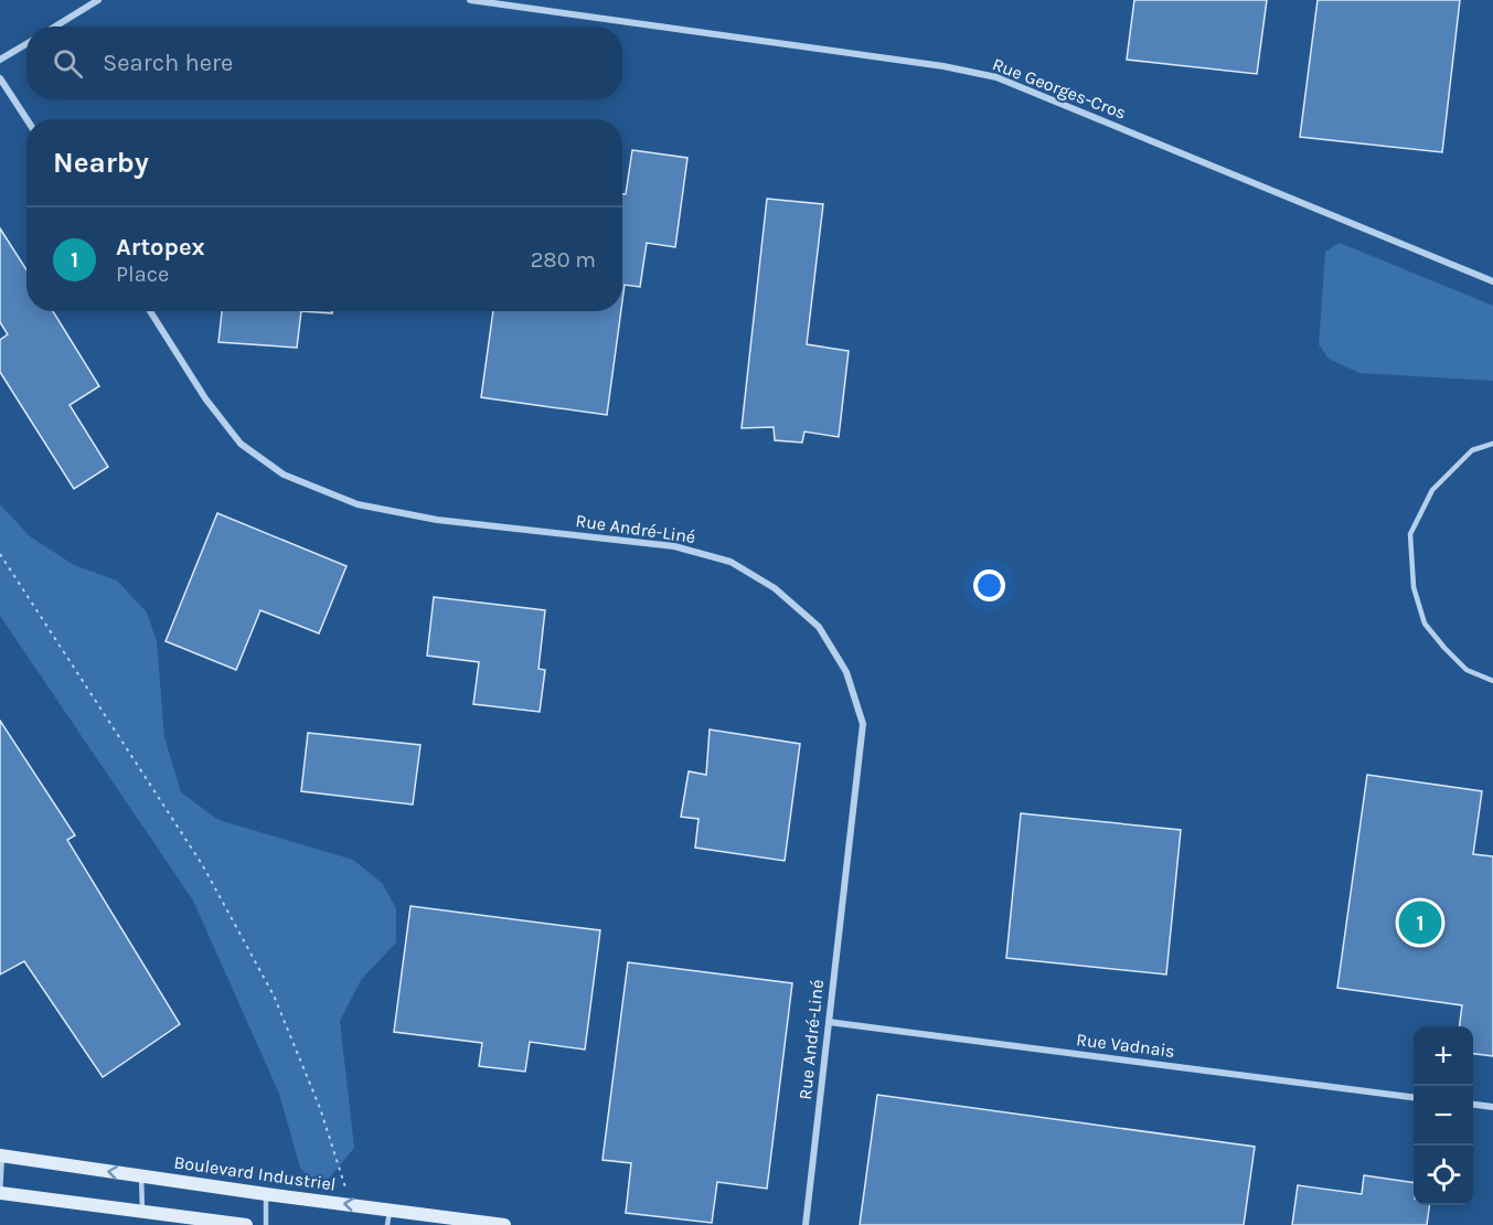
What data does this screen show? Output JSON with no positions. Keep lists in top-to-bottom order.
{
  "streets": {
    "street": [
      "Rue Georges-Cros",
      "Rue André-Liné",
      "Rue Vadnais",
      "Boulevard Industriel"
    ]
  },
  "crossings": [
    ["Rue André-Liné", "Rue Vadnais"]
  ],
  "page": {
    "search": "Search here",
    "heading": "Nearby",
    "list": [
      {
        "mark": "1",
        "name": "Artopex",
        "note": "Place",
        "value": "280 m"
      }
    ],
    "pins": "1",
    "map_buttons": ["+", "−"]
  }
}
